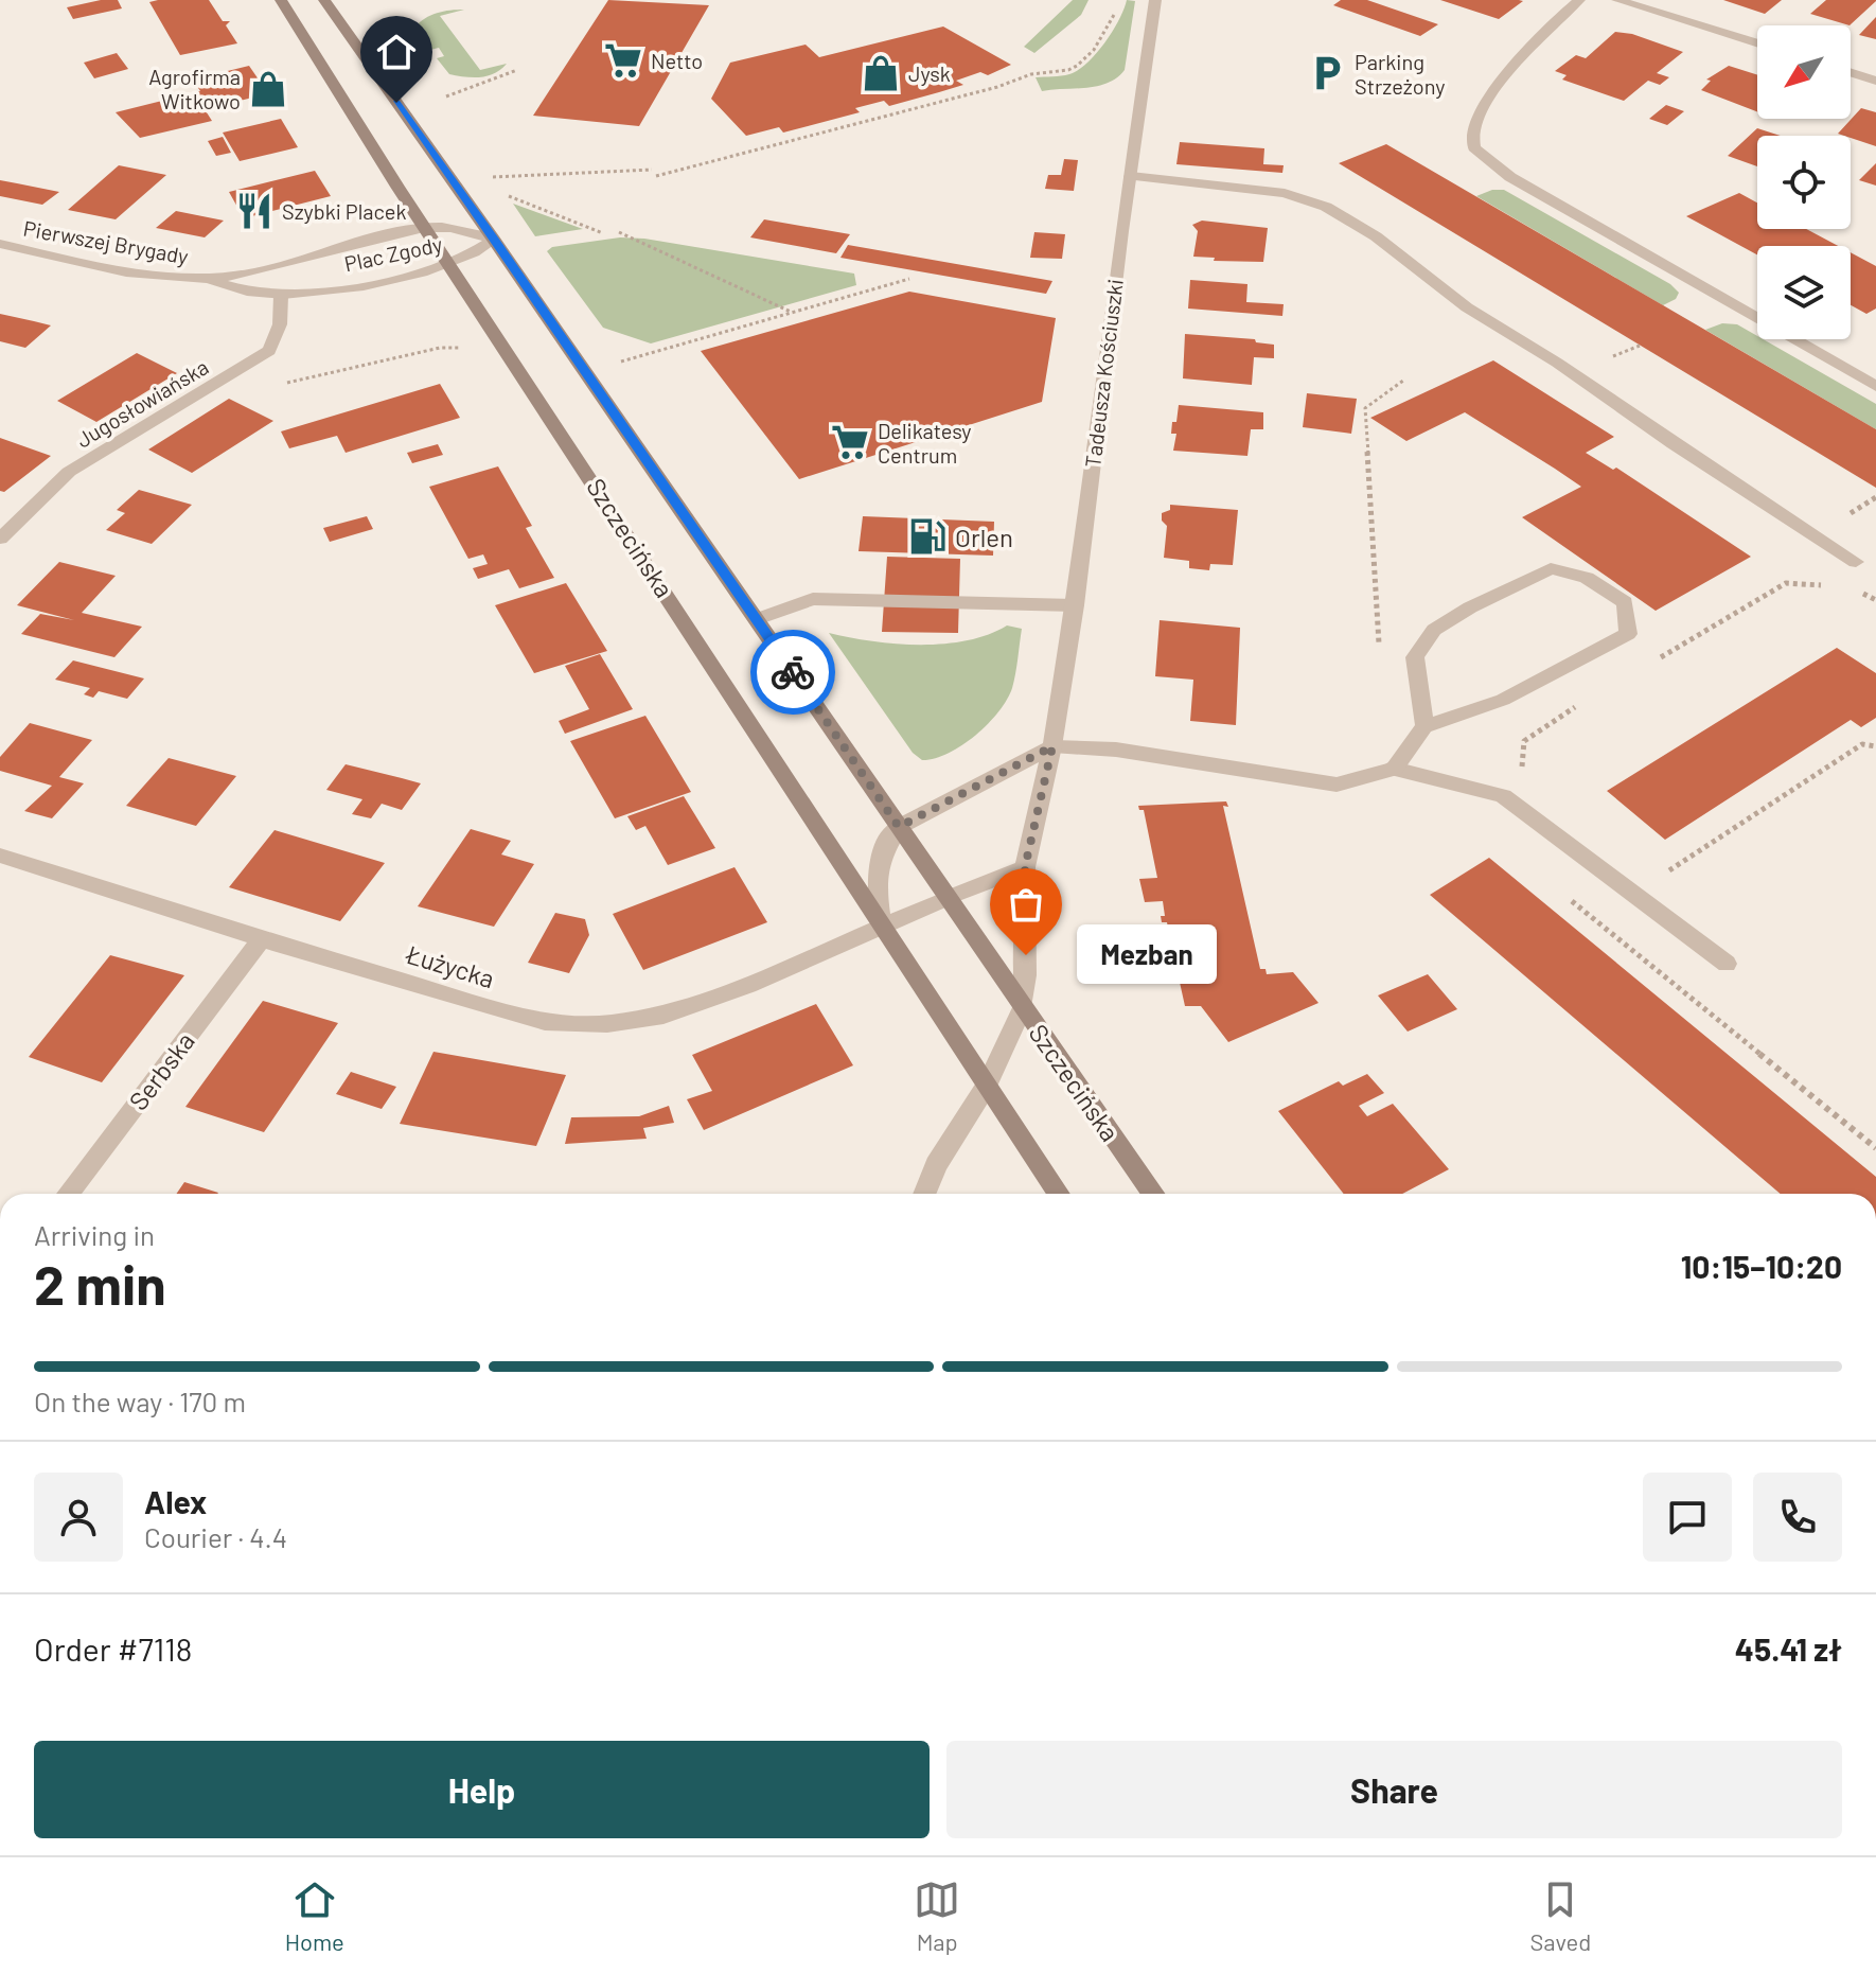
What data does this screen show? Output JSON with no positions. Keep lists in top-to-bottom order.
{
  "streets": {
    "main road": ["Szczecińska"],
    "street": [
      "Pierwszej Brygady",
      "Plac Zgody",
      "Tadeusza Kościuszki",
      "Jugosłowiańska",
      "Łużycka",
      "Serbska"
    ]
  },
  "crossings": [
    ["Pierwszej Brygady", "Plac Zgody"],
    ["Plac Zgody", "Jugosłowiańska"],
    ["Plac Zgody", "Szczecińska"],
    ["Tadeusza Kościuszki", "Szczecińska"],
    ["Szczecińska", "Łużycka"],
    ["Łużycka", "Serbska"]
  ],
  "places": {
    "supermarket": ["Netto", "Delikatesy Centrum"],
    "shop": ["Jysk", "Agrofirma Witkowo"],
    "parking": ["Parking Strzeżony"],
    "restaurant": ["Szybki Placek"],
    "fuel station": ["Orlen"],
    "other": ["Mezban"]
  },
  "north": "bottom left",
  "page": {
    "bubble": "Mezban",
    "heading": ["2 min", "Arriving in", "10:15–10:20"],
    "panel": [
      "Alex",
      "Courier · 4.4",
      "Order #7118",
      "45.41 zł"
    ],
    "bar": "On the way · 170 m",
    "buttons": ["Help", "Share"],
    "tabs": ["Home", "Map", "Saved"]
  }
}
